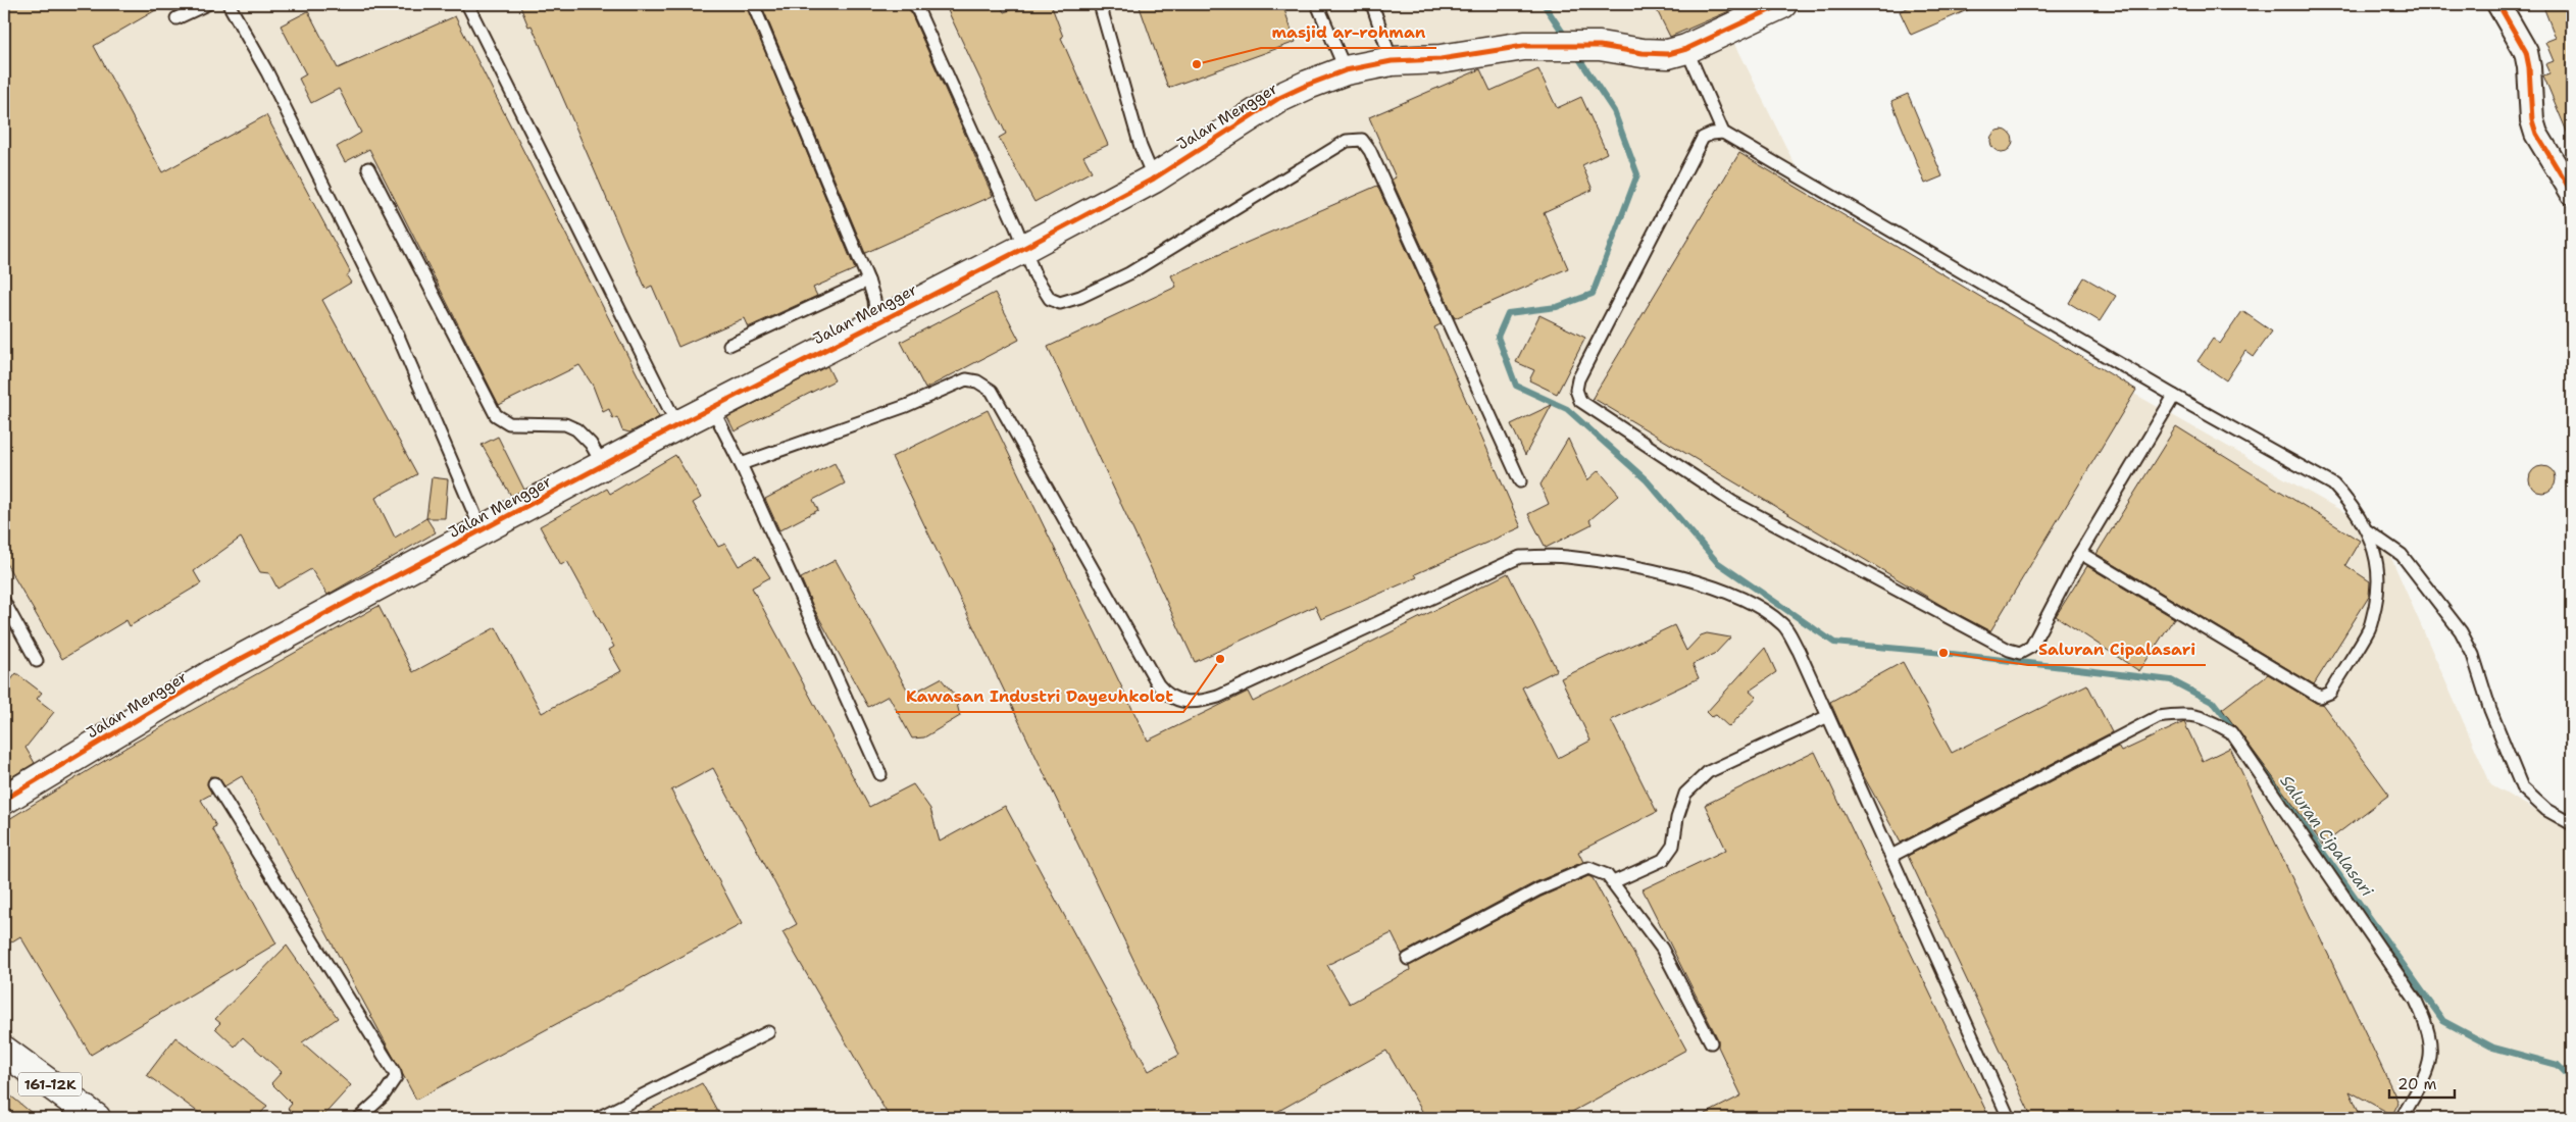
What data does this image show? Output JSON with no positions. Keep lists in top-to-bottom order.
{
  "streets": {
    "street": ["Jalan Mengger", "161-12K"]
  },
  "water": ["Saluran Cipalasari"],
  "places": ["masjid ar-rohman", "Saluran Cipalasari", "Kawasan Industri Dayeuhkolot"],
  "scale_bar": "20 m"
}
